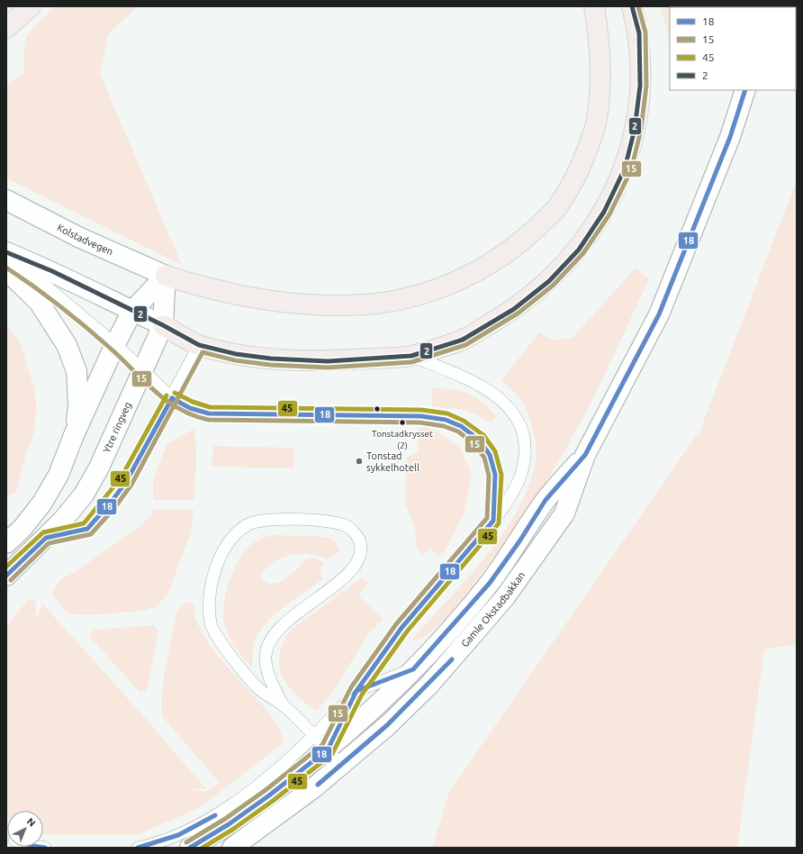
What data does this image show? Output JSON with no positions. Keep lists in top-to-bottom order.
{
  "streets": {
    "main road": ["Kolstadvegen", "Ytre ringveg", "Gamle Okstadbakkan"]
  },
  "crossings": [
    ["Kolstadvegen", "Ytre ringveg"]
  ],
  "places": ["Tonstadkrysset (2)", "Tonstad sykkelhotell"],
  "lines": [
    "transit line 15",
    "transit line 2",
    "transit line 18",
    "transit line 45"
  ],
  "legend": [
    "18",
    "15",
    "45",
    "2"
  ],
  "north": "top right"
}
